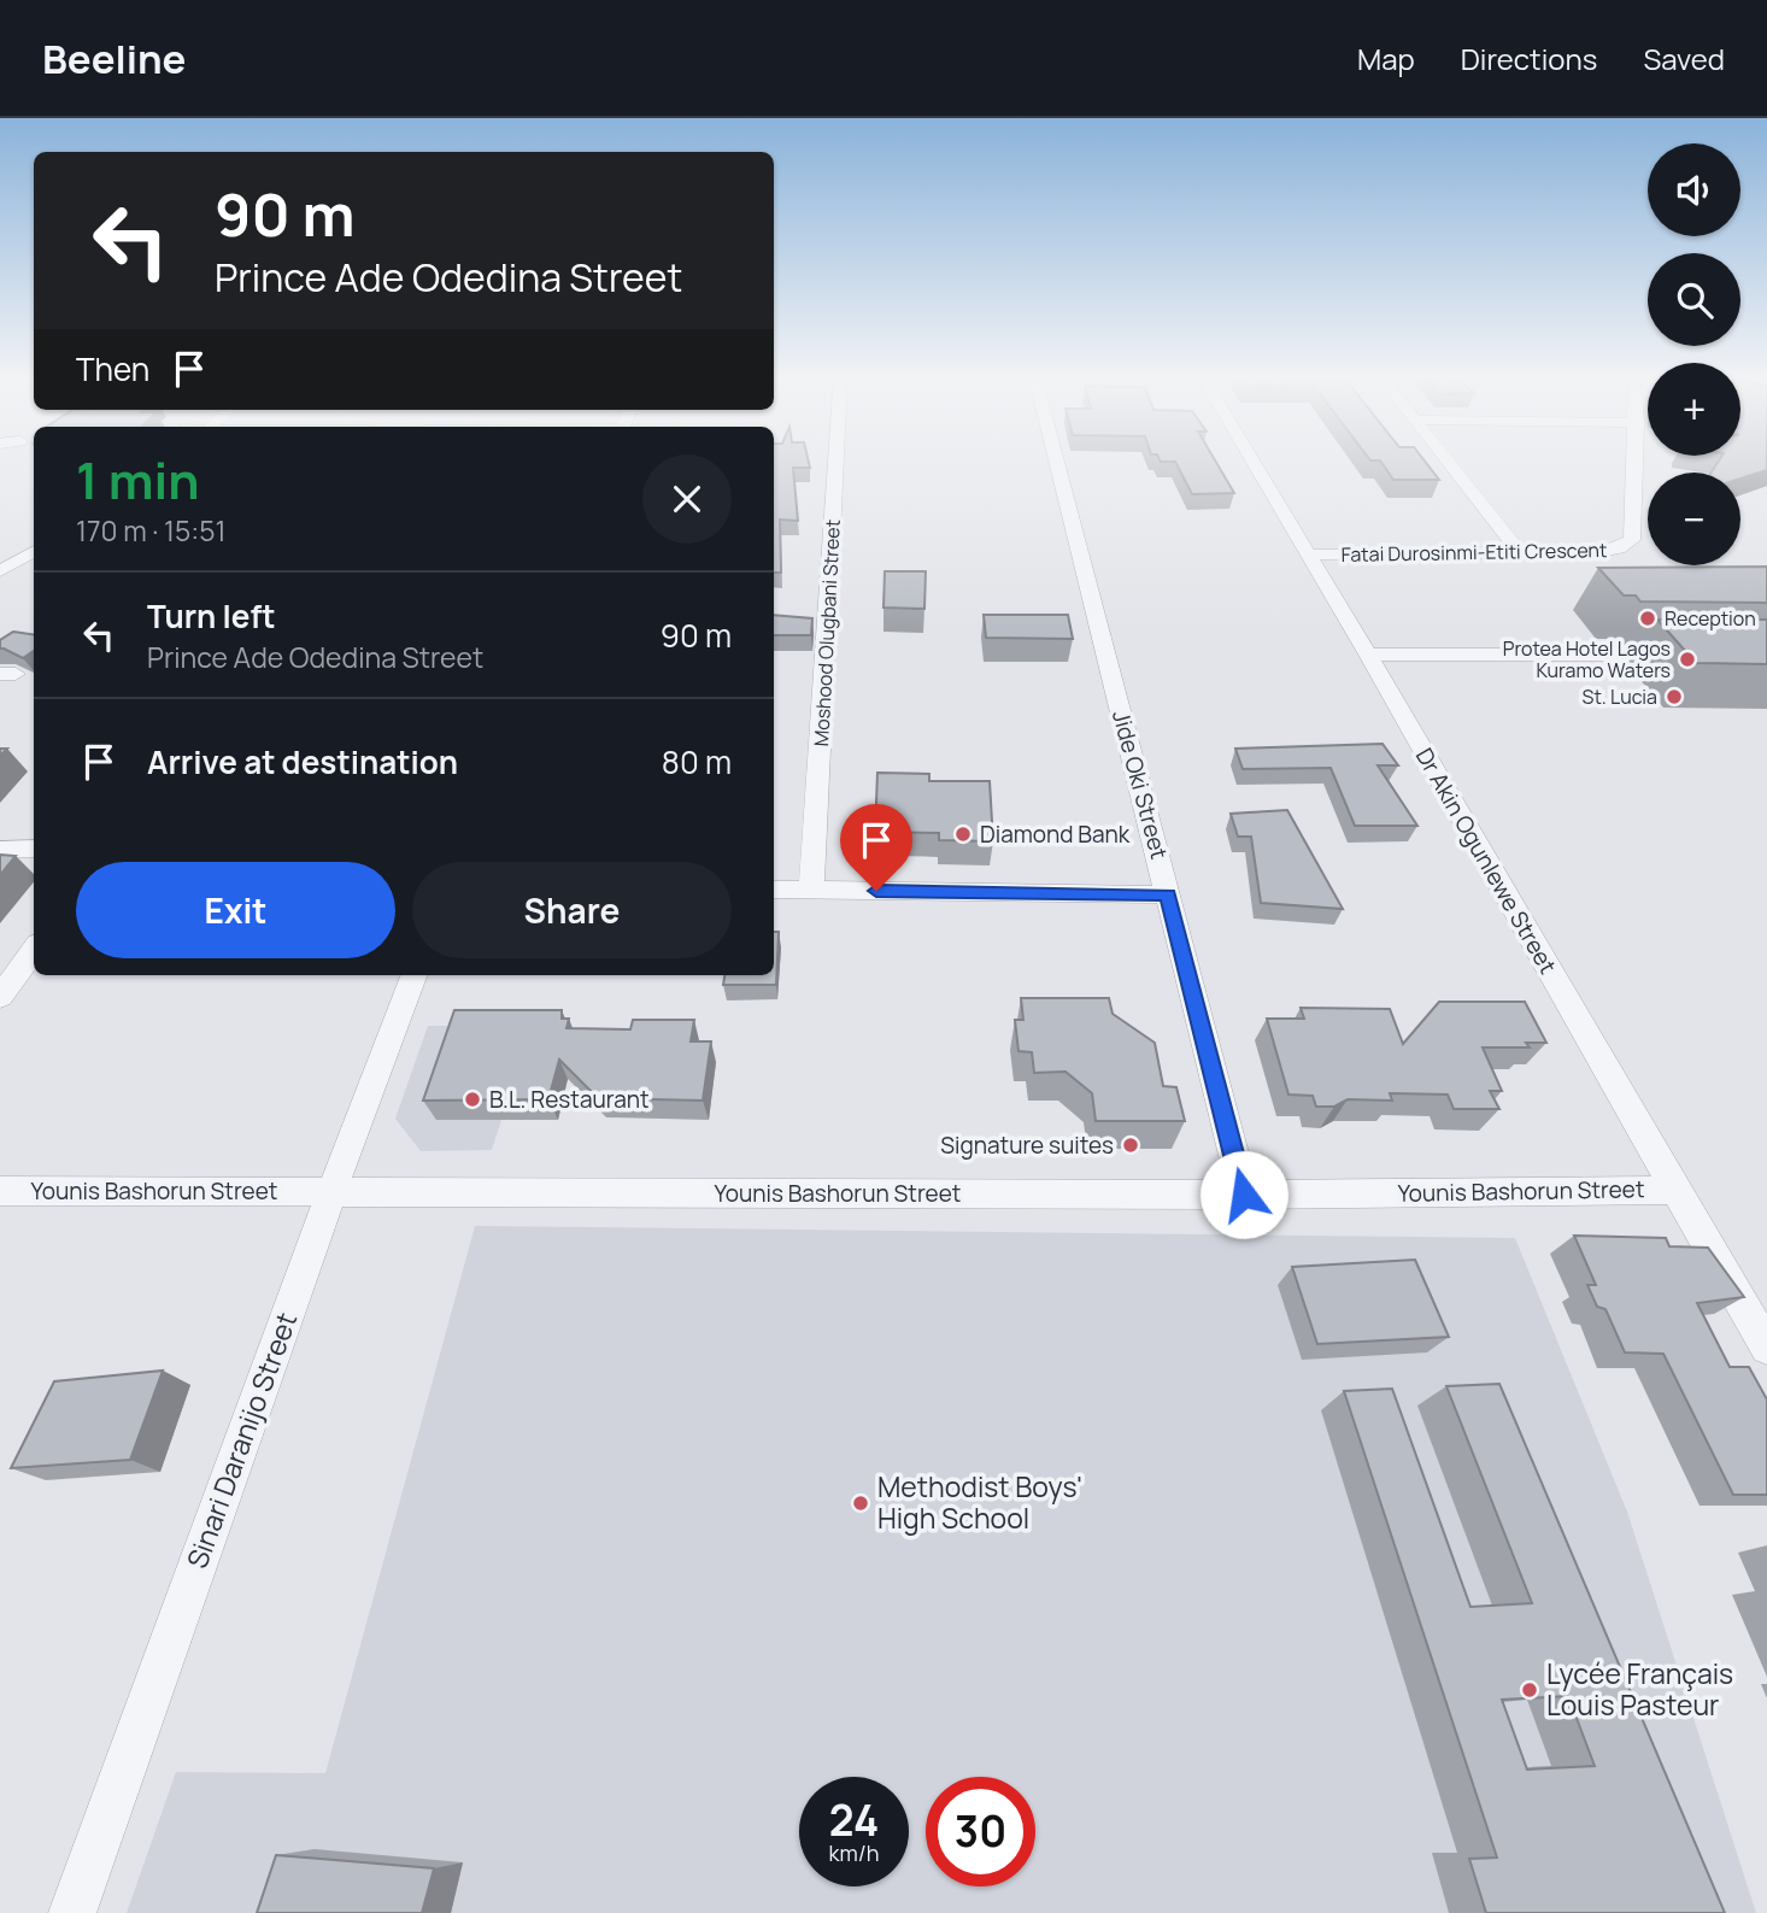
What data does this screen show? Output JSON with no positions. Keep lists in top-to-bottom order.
{
  "streets": {
    "street": [
      "Fatai Durosinmi-Etiti Crescent",
      "Moshood Olugbani Street",
      "Jide Oki Street",
      "Dr Akin Ogunlewe Street",
      "Younis Bashorun Street",
      "Sinari Daranijo Street"
    ]
  },
  "crossings": [
    ["Fatai Durosinmi-Etiti Crescent", "Dr Akin Ogunlewe Street"],
    ["Jide Oki Street", "Younis Bashorun Street"],
    ["Dr Akin Ogunlewe Street", "Younis Bashorun Street"],
    ["Younis Bashorun Street", "Sinari Daranijo Street"]
  ],
  "places": [
    "Reception",
    "Protea Hotel Lagos Kuramo Waters",
    "St. Lucia",
    "Diamond Bank",
    "B.L. Restaurant",
    "Signature suites",
    "Methodist Boys' High School",
    "Lycée Français Louis Pasteur"
  ],
  "page": {
    "header": "Beeline",
    "nav": ["Map", "Directions", "Saved"],
    "map_buttons": ["+", "−"],
    "turn": ["90 m", "Prince Ade Odedina Street"],
    "then": "Then",
    "heading": ["1 min", "170 m · 15:51"],
    "list": [
      {
        "name": "Turn left",
        "note": "Prince Ade Odedina Street",
        "value": "90 m"
      },
      {
        "name": "Arrive at destination",
        "value": "80 m"
      }
    ],
    "buttons": ["Exit", "Share"],
    "speed": "24 km/h",
    "limit": "30"
  }
}
